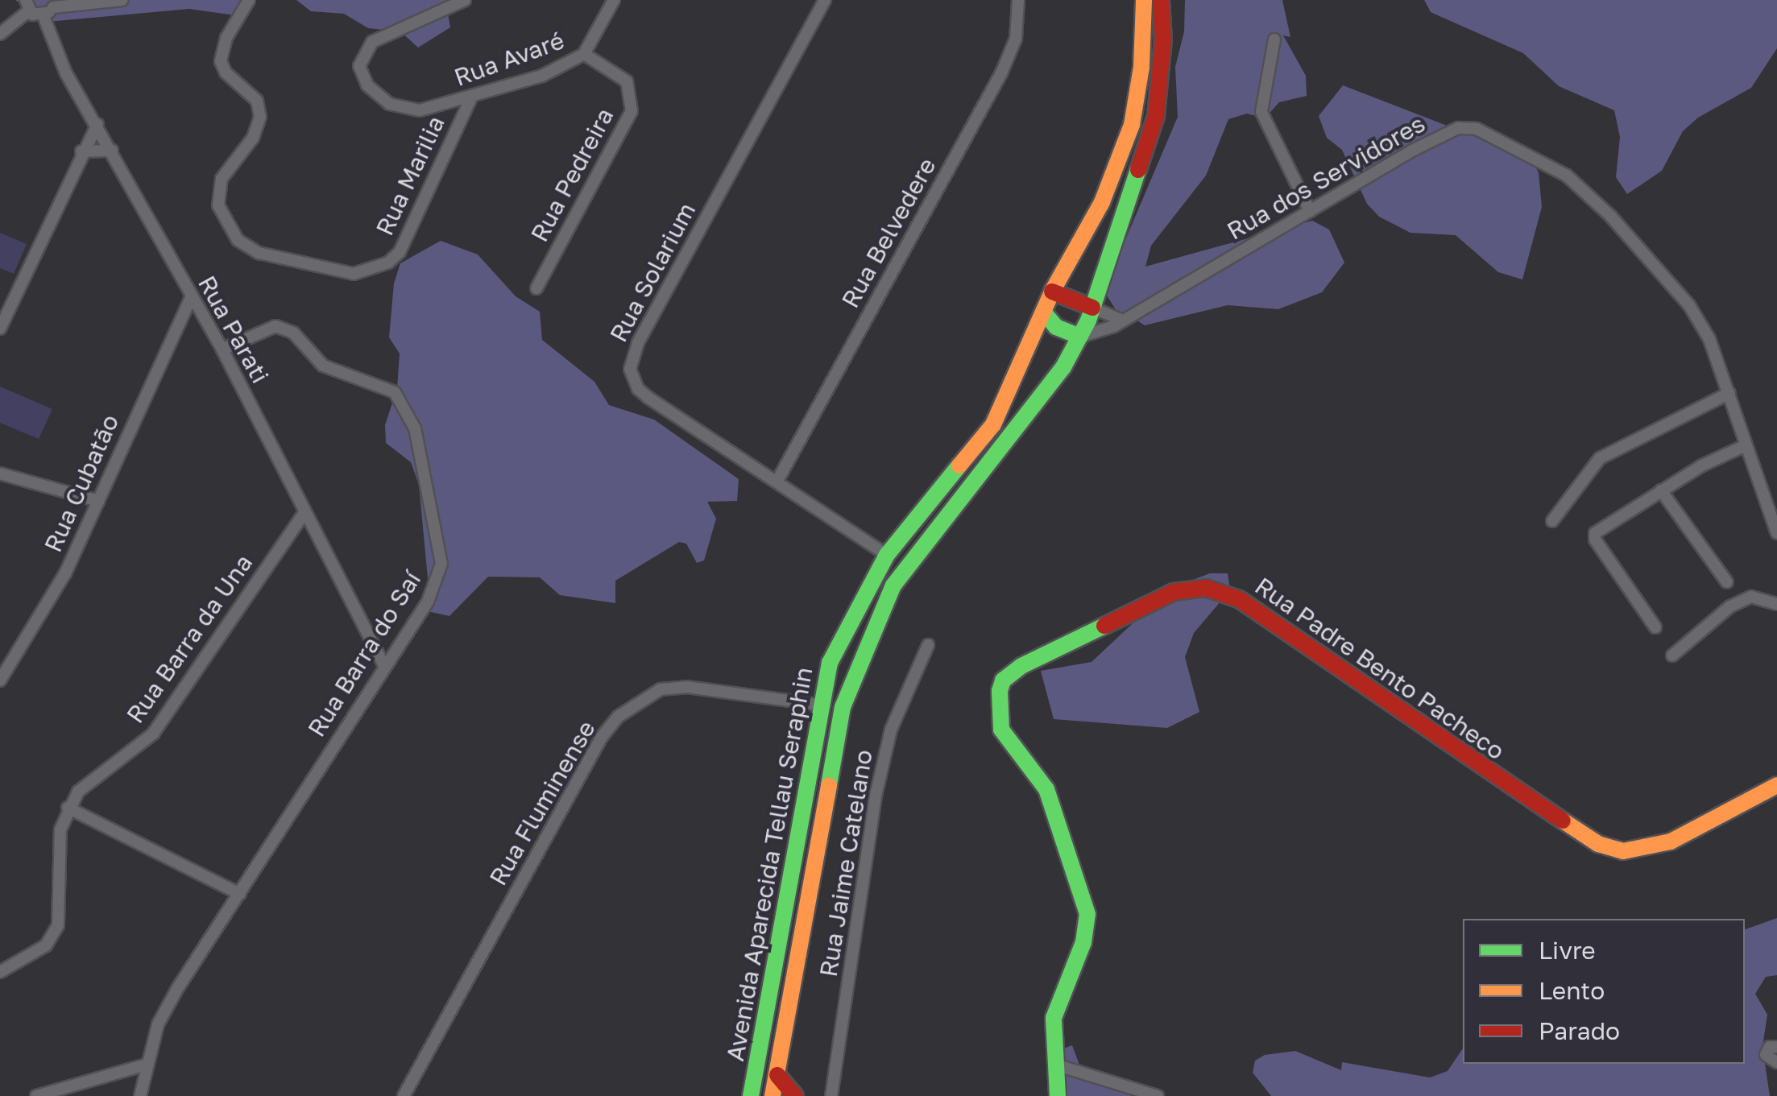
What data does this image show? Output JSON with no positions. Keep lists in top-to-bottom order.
{
  "streets": {
    "main road": ["Rua Padre Bento Pacheco", "Avenida Aparecida Tellau Seraphin"],
    "street": [
      "Rua Avaré",
      "Rua Pedreira",
      "Rua Marilia",
      "Rua dos Servidores",
      "Rua Belvedere",
      "Rua Solarium",
      "Rua Parati",
      "Rua Cubatão",
      "Rua Barra da Una",
      "Rua Barra do Saí",
      "Rua Fluminense",
      "Rua Jaime Catelano"
    ]
  },
  "crossings": [
    ["Rua Avaré", "Rua Pedreira"],
    ["Rua Avaré", "Rua Marilia"],
    ["Rua dos Servidores", "Avenida Aparecida Tellau Seraphin"],
    ["Rua Belvedere", "Rua Solarium"],
    ["Rua Solarium", "Avenida Aparecida Tellau Seraphin"],
    ["Rua Parati", "Rua Cubatão"],
    ["Rua Parati", "Rua Barra da Una"],
    ["Rua Parati", "Rua Barra do Saí"],
    ["Rua Fluminense", "Avenida Aparecida Tellau Seraphin"]
  ],
  "legend": ["Livre", "Lento", "Parado"]
}
